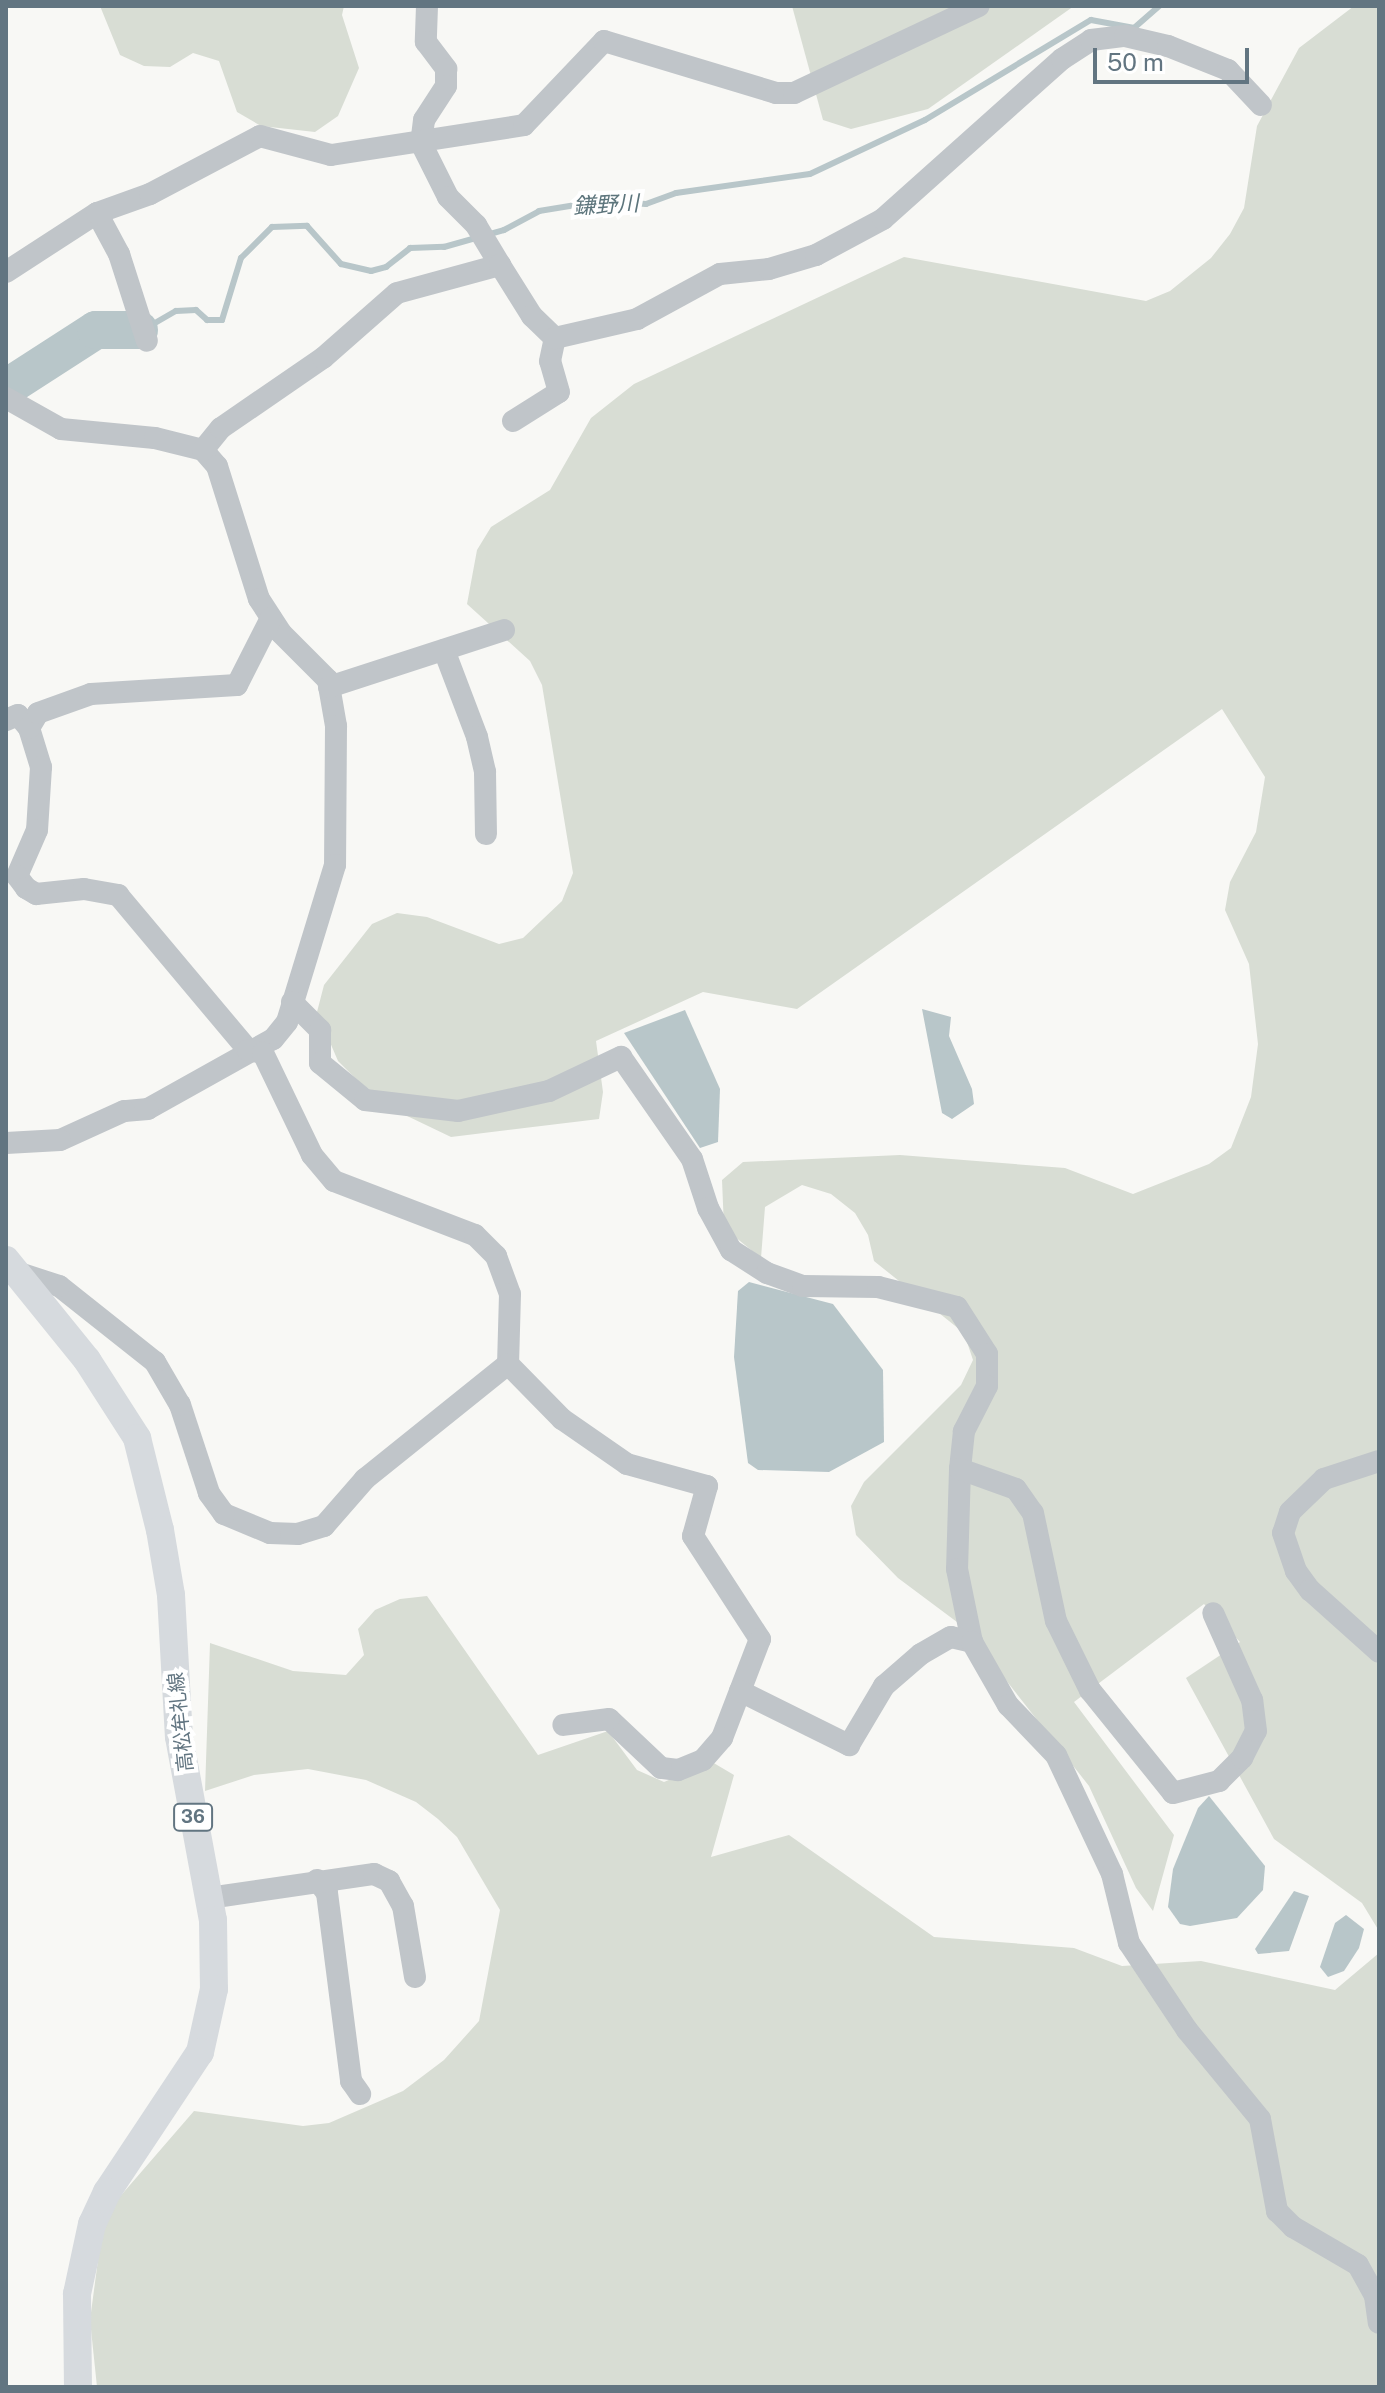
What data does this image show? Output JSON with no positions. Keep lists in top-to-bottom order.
{
  "streets": {
    "main road": ["高松牟礼線", "36"]
  },
  "water": ["鎌野川"],
  "scale_bar": "50 m"
}
